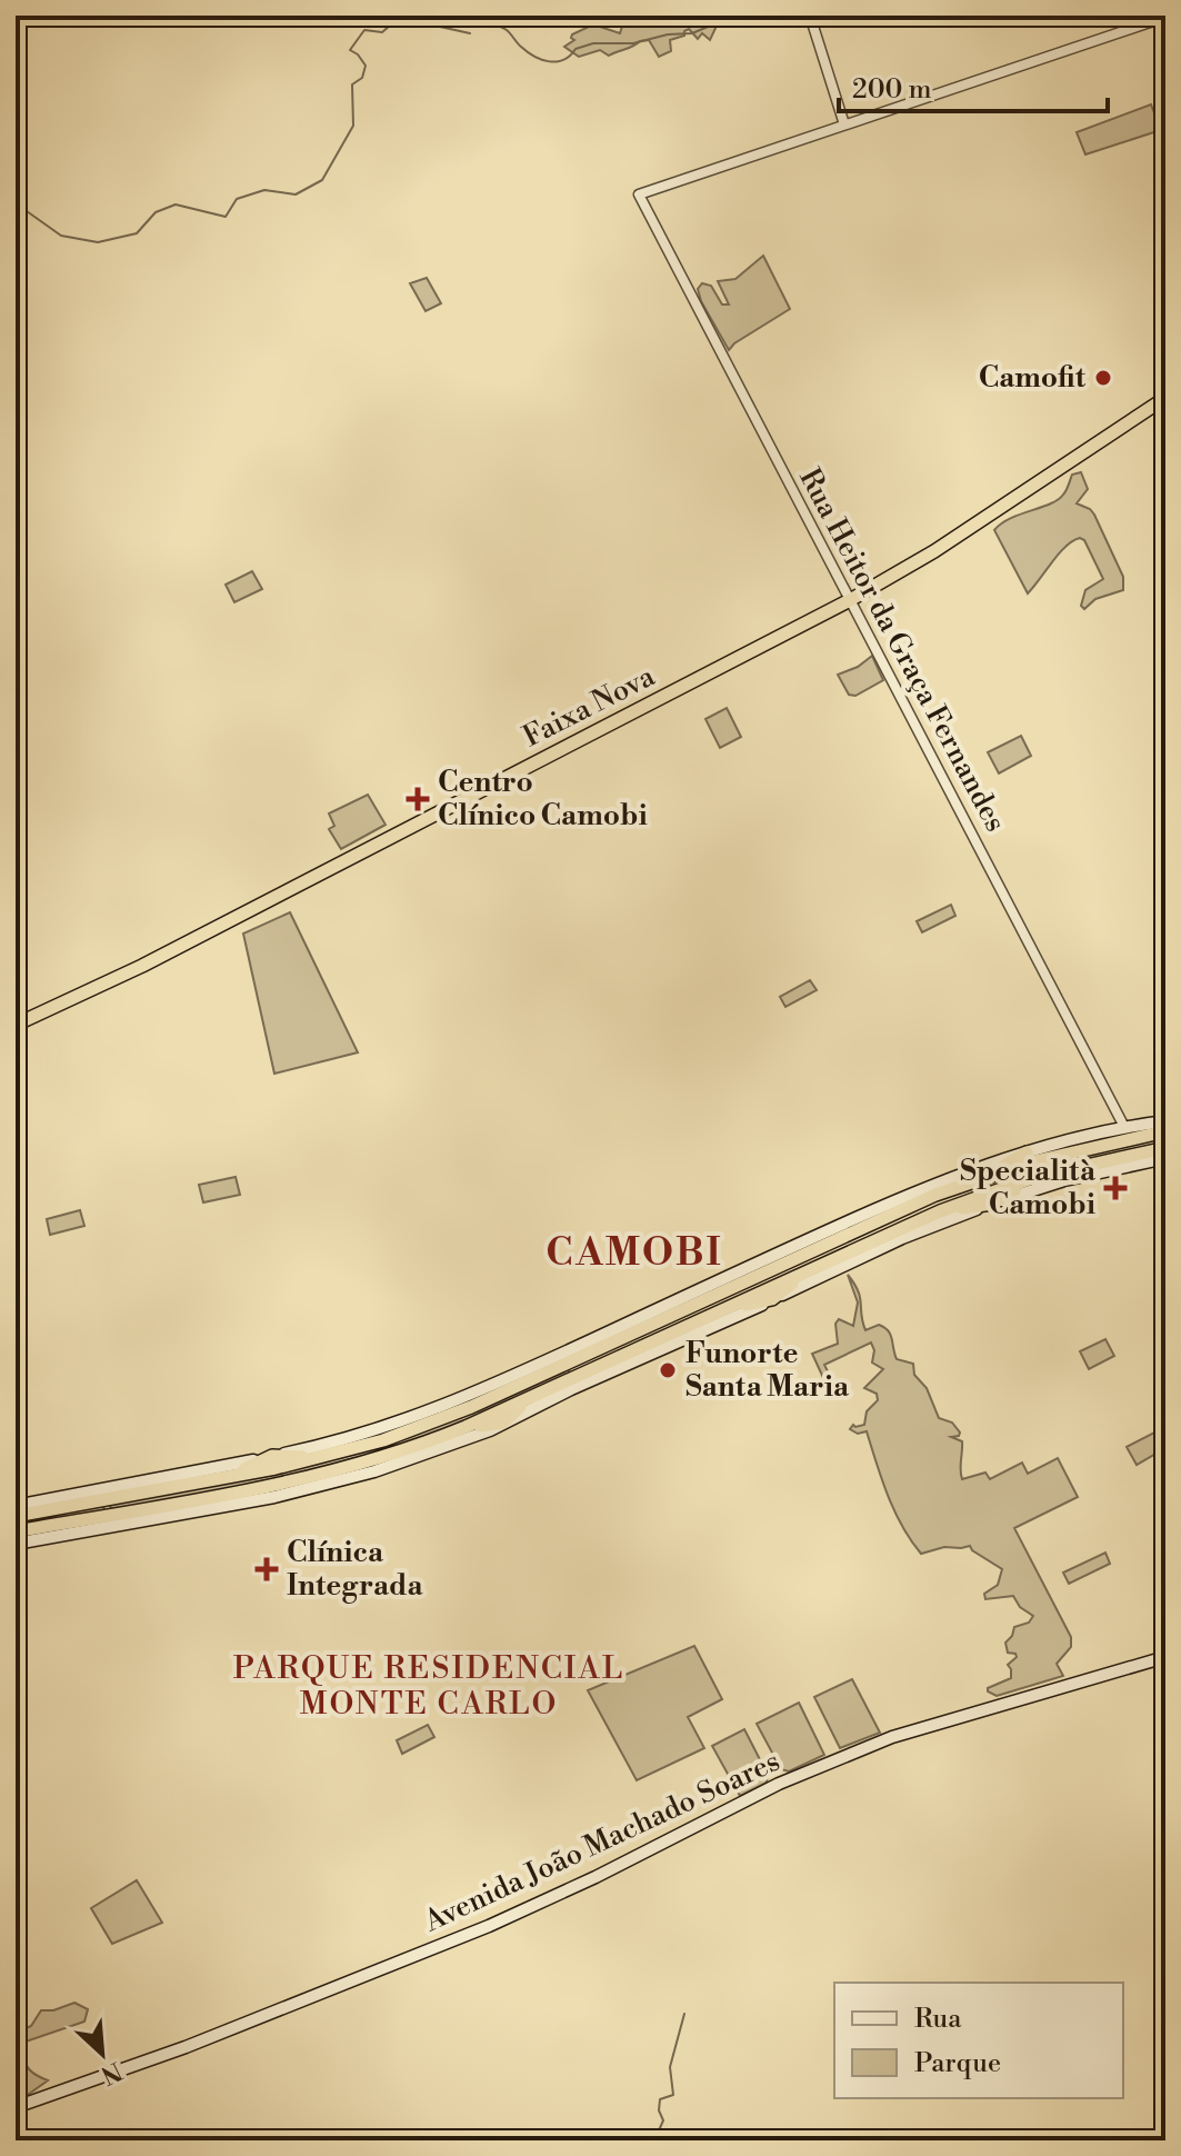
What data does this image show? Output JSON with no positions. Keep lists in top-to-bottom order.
{
  "streets": {
    "highway": ["Faixa Nova"],
    "main road": ["Avenida João Machado Soares"],
    "street": ["Rua Heitor da Graça Fernandes"]
  },
  "crossings": [
    ["Rua Heitor da Graça Fernandes", "Faixa Nova"]
  ],
  "districts": ["CAMOBI", "PARQUE RESIDENCIAL MONTE CARLO"],
  "places": {
    "other": ["Camofit", "Funorte Santa Maria"],
    "health": ["Centro Clínico Camobi", "Specialità Camobi", "Clínica Integrada"]
  },
  "legend": ["Rua", "Parque"],
  "scale_bar": "200 m",
  "north": "bottom right"
}
